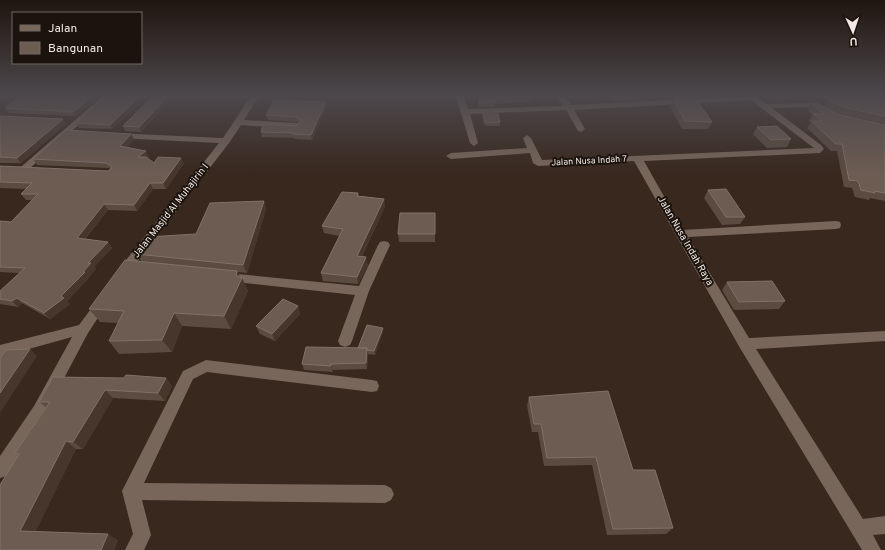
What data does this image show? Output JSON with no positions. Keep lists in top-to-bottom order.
{
  "streets": {
    "street": ["Jalan Nusa Indah 7", "Jalan Masjid Al Muhajirin I", "Jalan Nusa Indah Raya"]
  },
  "crossings": [
    ["Jalan Nusa Indah 7", "Jalan Nusa Indah Raya"]
  ],
  "legend": ["Jalan", "Bangunan"],
  "north": "bottom"
}
